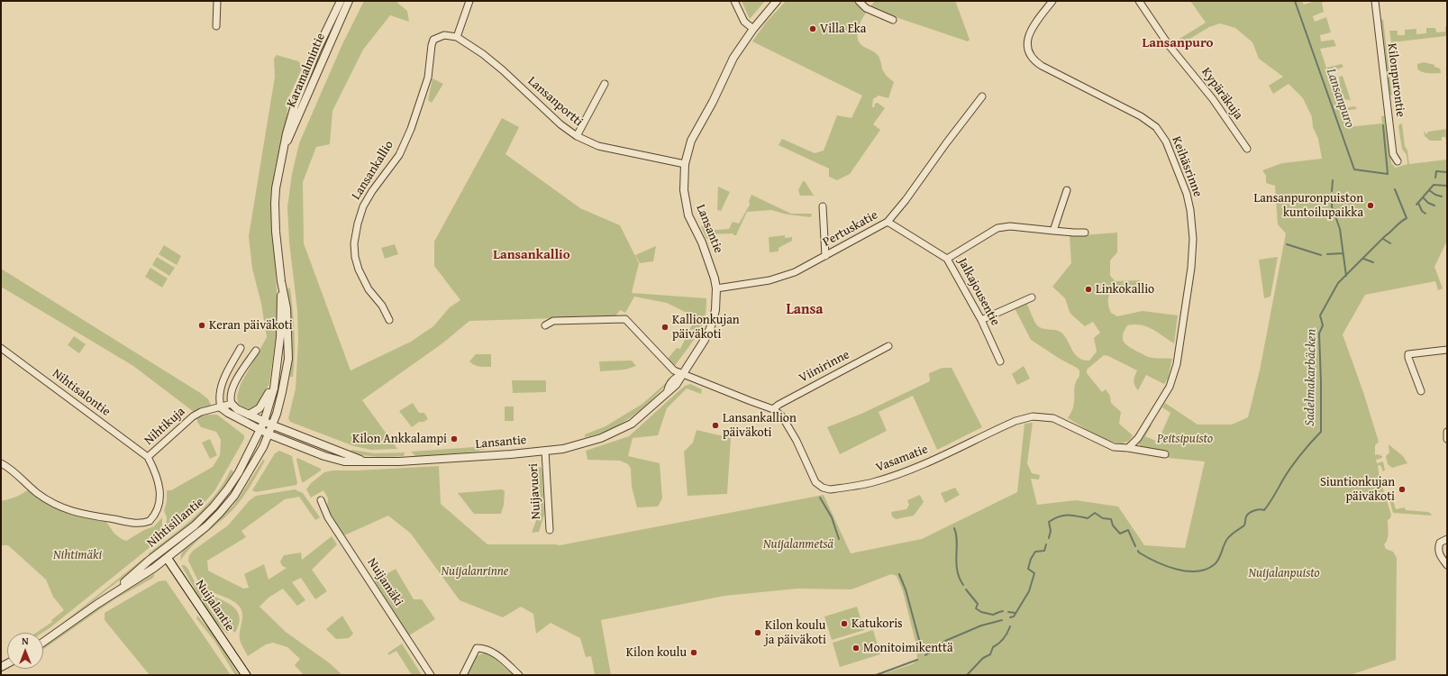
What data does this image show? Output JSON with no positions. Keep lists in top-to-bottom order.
{
  "streets": {
    "main road": ["Nuijalantie"],
    "street": [
      "Karamalmintie",
      "Kilonpurontie",
      "Kypäräkuja",
      "Lansanportti",
      "Keihäsrinne",
      "Lansankallio",
      "Lansantie",
      "Pertuskatie",
      "Jalkajousentie",
      "Viinirinne",
      "Nihtisalontie",
      "Nihtikuja",
      "Vasamatie",
      "Nuijavuori",
      "Nihtisillantie",
      "Nuijamäki"
    ]
  },
  "crossings": [
    ["Karamalmintie", "Lansantie"],
    ["Karamalmintie", "Nihtisillantie"],
    ["Lansanportti", "Lansankallio"],
    ["Lansanportti", "Lansantie"],
    ["Keihäsrinne", "Vasamatie"],
    ["Lansantie", "Pertuskatie"],
    ["Lansantie", "Nihtikuja"],
    ["Lansantie", "Vasamatie"],
    ["Lansantie", "Nuijavuori"],
    ["Lansantie", "Nihtisillantie"],
    ["Pertuskatie", "Jalkajousentie"],
    ["Viinirinne", "Vasamatie"],
    ["Nihtisalontie", "Nihtikuja"],
    ["Nihtisillantie", "Nuijalantie"]
  ],
  "districts": ["Lansanpuro", "Lansankallio", "Lansa"],
  "water": ["Lansanpuro", "Sadelmakarbäcken"],
  "parks": [
    "Peitsipuisto",
    "Nuijalanmetsä",
    "Nihtimäki",
    "Nuijalanrinne",
    "Nuijalanpuisto"
  ],
  "places": [
    "Villa Eka",
    "Lansanpuronpuiston kuntoilupaikka",
    "Linkokallio",
    "Keran päiväkoti",
    "Kallionkujan päiväkoti",
    "Lansankallion päiväkoti",
    "Kilon Ankkalampi",
    "Siuntionkujan päiväkoti",
    "Katukoris",
    "Kilon koulu ja päiväkoti",
    "Monitoimikenttä",
    "Kilon koulu"
  ],
  "north": "top"
}
